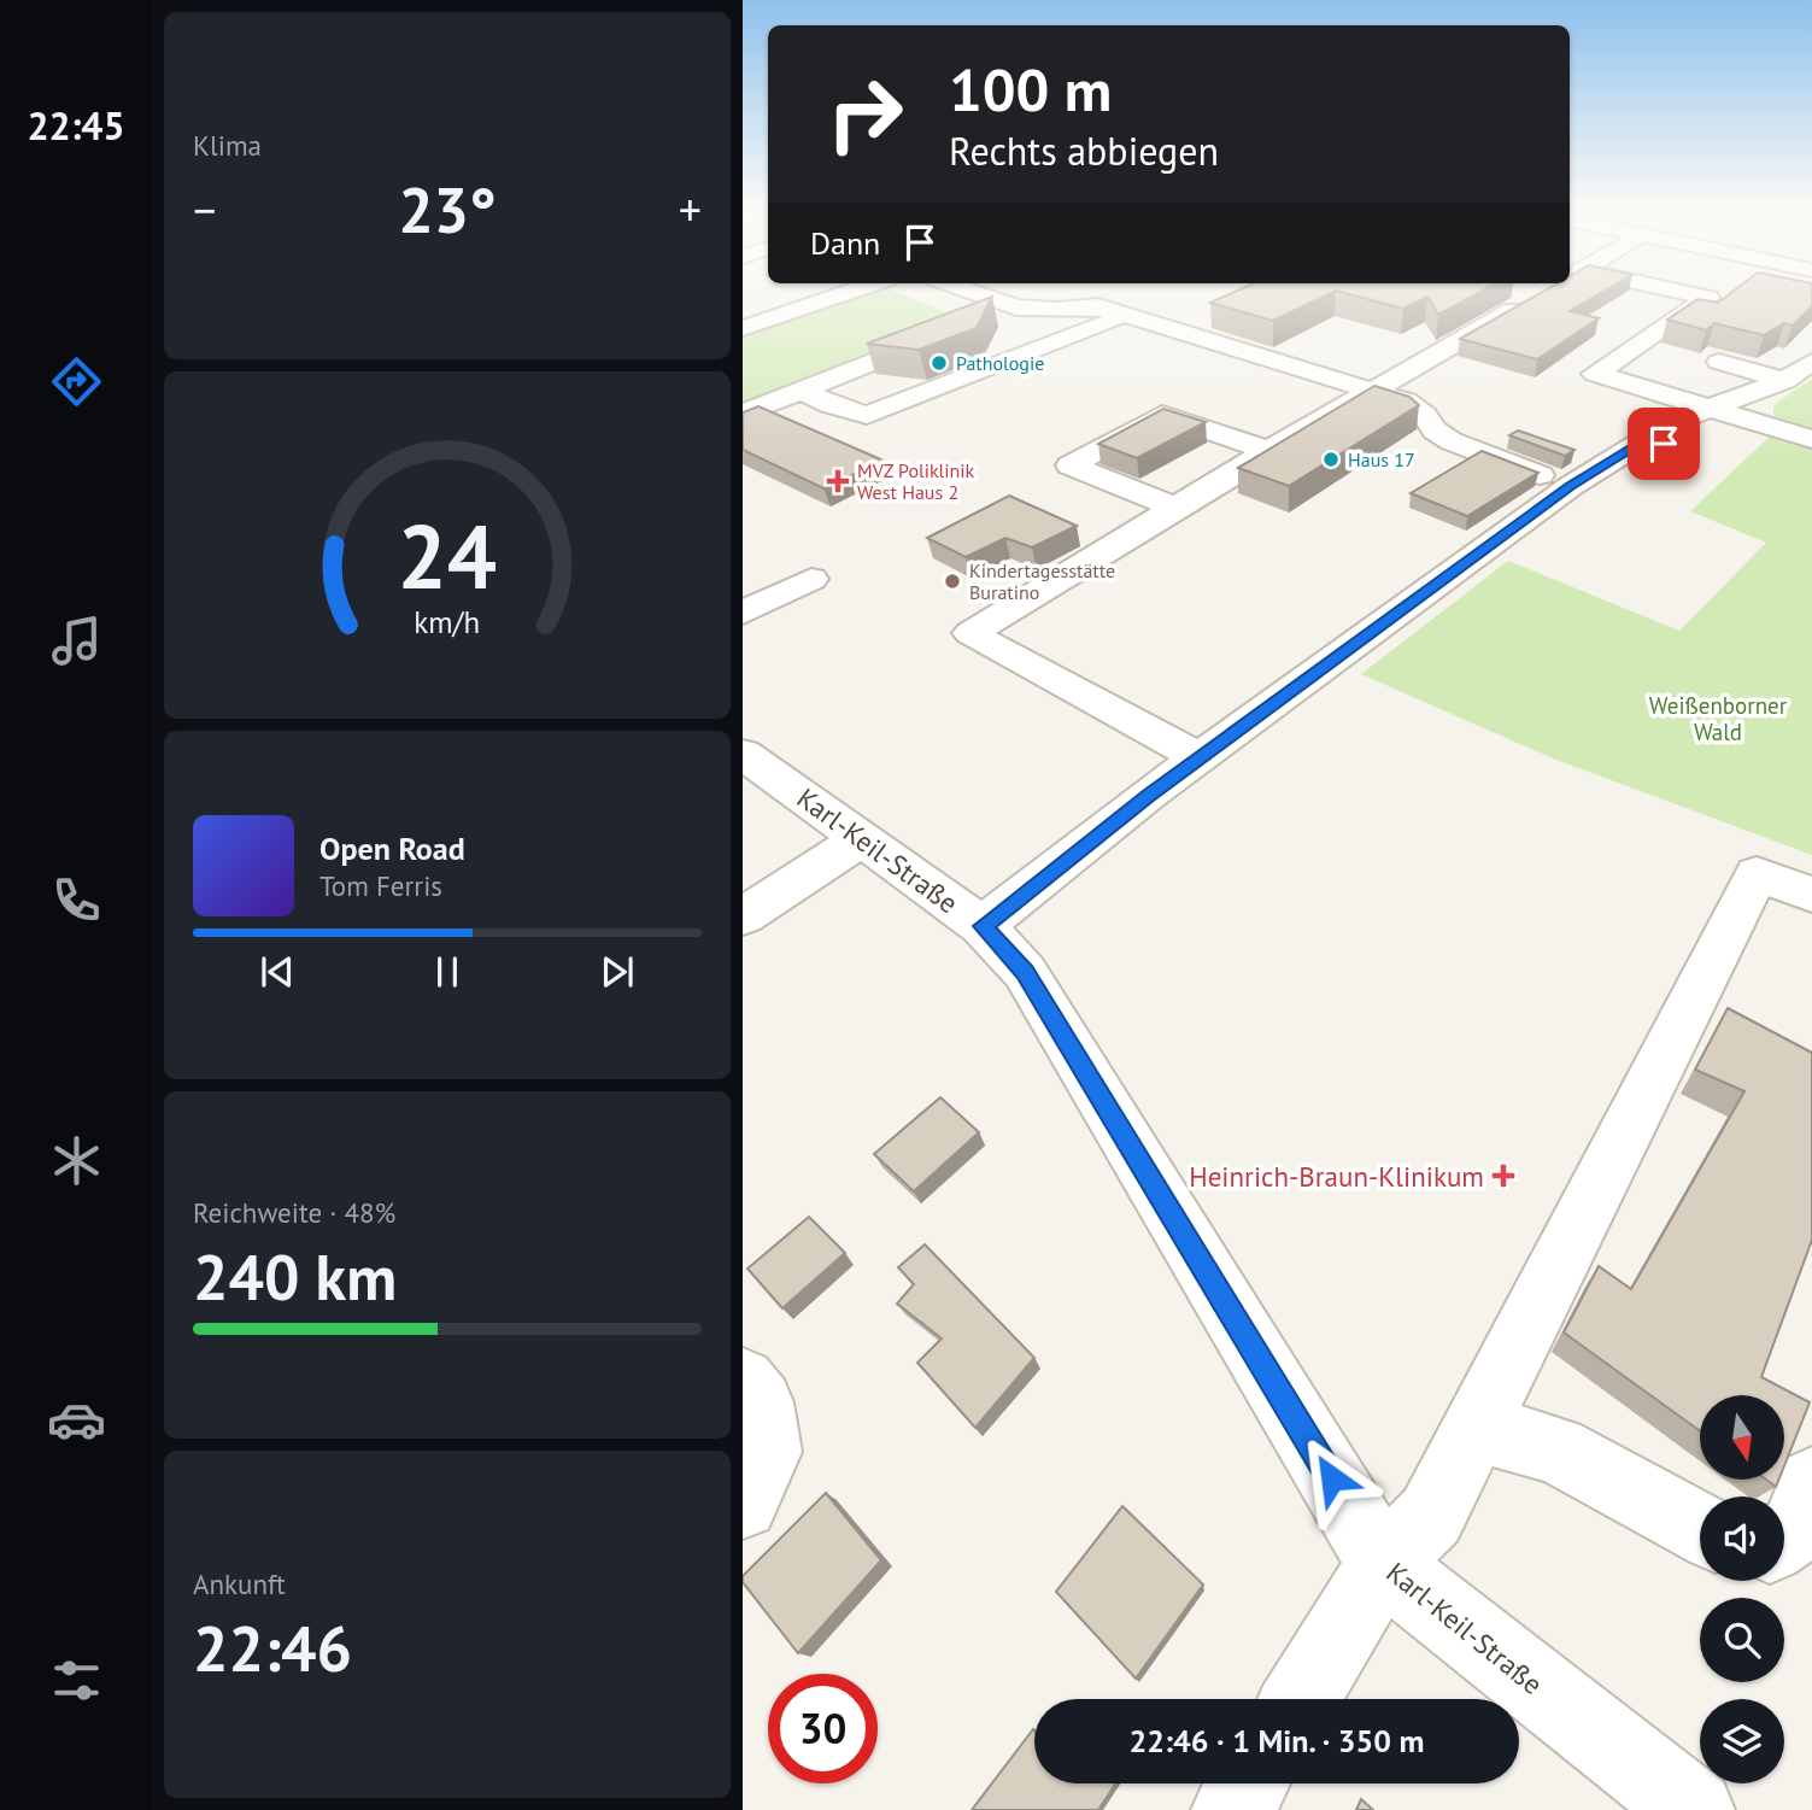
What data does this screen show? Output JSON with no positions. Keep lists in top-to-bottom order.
{
  "streets": {
    "street": ["Karl-Keil-Straße"]
  },
  "parks": ["Weißenborner Wald"],
  "places": {
    "other": ["Pathologie", "Haus 17", "Kindertagesstätte Buratino"],
    "health": ["MVZ Poliklinik West Haus 2", "Heinrich-Braun-Klinikum"]
  },
  "north": "bottom",
  "page": {
    "tabs": "22:45",
    "tile": [
      "Klima",
      ["Reichweite · 48%", "240 km"],
      ["Ankunft", "22:46"]
    ],
    "turn": ["100 m", "Rechts abbiegen"],
    "heat": ["−", "23°", "+"],
    "then": "Dann",
    "song": ["Open Road", "Tom Ferris"],
    "limit": "30",
    "trip": "22:46 · 1 Min. · 350 m",
    "gauge": ["24", "km/h"]
  }
}
